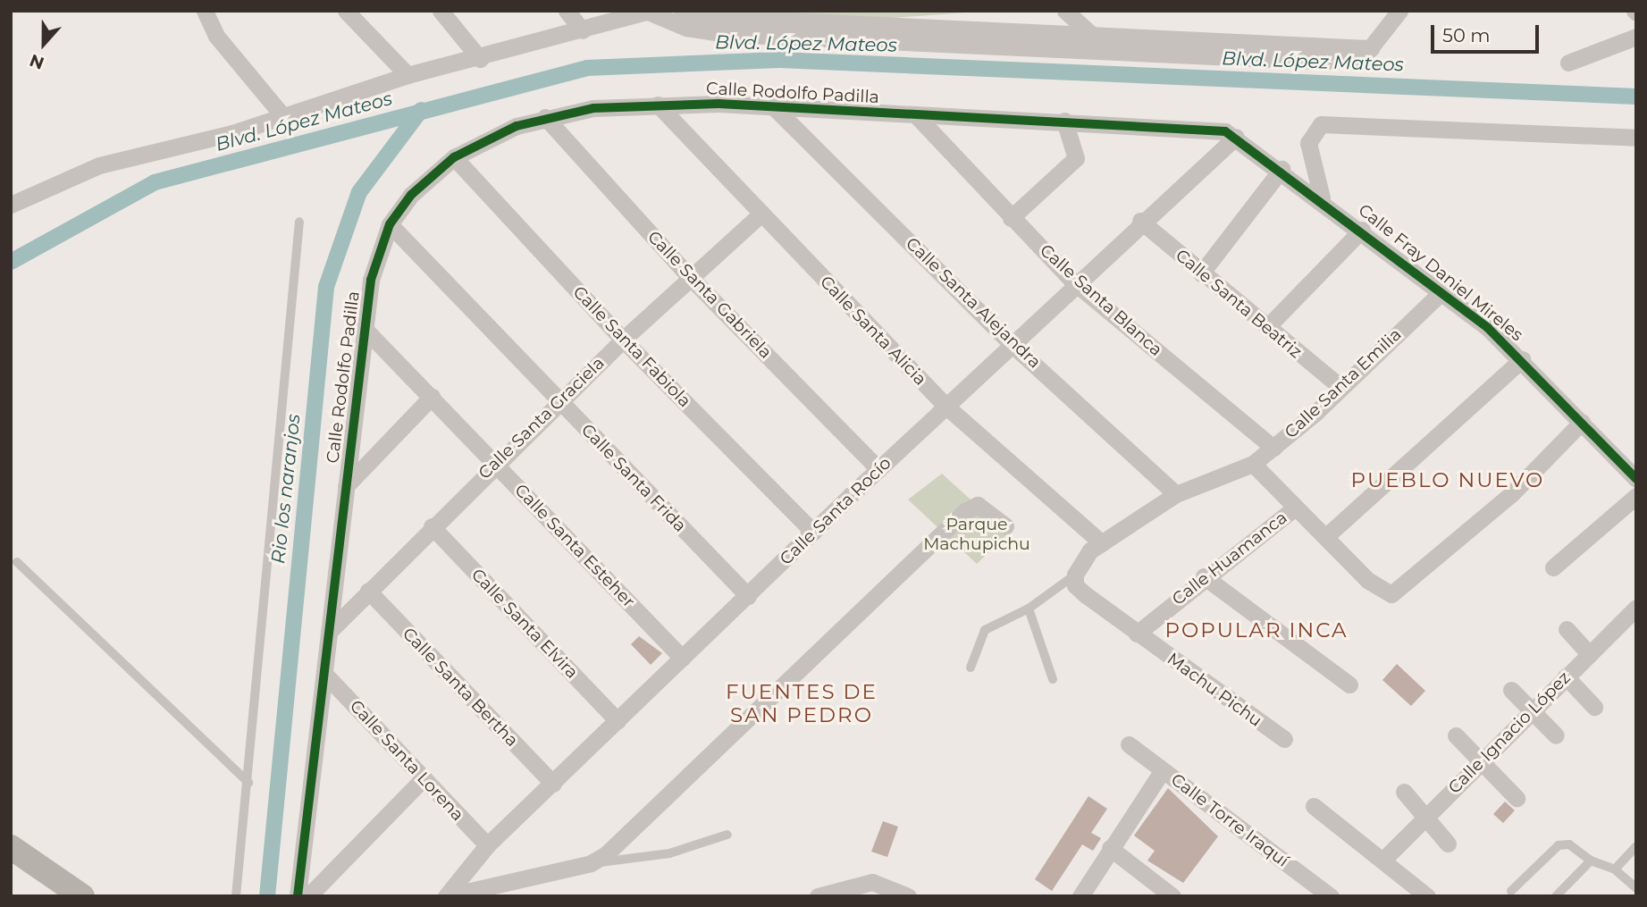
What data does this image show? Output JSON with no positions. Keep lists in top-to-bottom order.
{
  "streets": {
    "street": [
      "Calle Rodolfo Padilla",
      "Calle Fray Daniel Mireles",
      "Calle Santa Gabriela",
      "Calle Santa Blanca",
      "Calle Santa Alejandra",
      "Calle Santa Beatriz",
      "Calle Santa Alicia",
      "Calle Santa Fabiola",
      "Calle Santa Emilia",
      "Calle Santa Graciela",
      "Calle Santa Frida",
      "Calle Santa Rocío",
      "Calle Santa Esteher",
      "Calle Huamanca",
      "Calle Santa Elvira",
      "Calle Santa Bertha",
      "Machu Pichu",
      "Calle Ignacio López",
      "Calle Santa Lorena",
      "Calle Torre Iraquí"
    ]
  },
  "crossings": [
    ["Calle Rodolfo Padilla", "Calle Fray Daniel Mireles"],
    ["Calle Rodolfo Padilla", "Calle Santa Gabriela"],
    ["Calle Rodolfo Padilla", "Calle Santa Blanca"],
    ["Calle Rodolfo Padilla", "Calle Santa Alejandra"],
    ["Calle Rodolfo Padilla", "Calle Santa Alicia"],
    ["Calle Rodolfo Padilla", "Calle Santa Fabiola"],
    ["Calle Rodolfo Padilla", "Calle Santa Graciela"],
    ["Calle Rodolfo Padilla", "Calle Santa Frida"],
    ["Calle Rodolfo Padilla", "Calle Santa Rocío"],
    ["Calle Rodolfo Padilla", "Calle Santa Esteher"],
    ["Calle Rodolfo Padilla", "Calle Santa Lorena"],
    ["Calle Fray Daniel Mireles", "Calle Santa Emilia"],
    ["Calle Fray Daniel Mireles", "Calle Santa Rocío"],
    ["Calle Santa Gabriela", "Calle Santa Graciela"],
    ["Calle Santa Gabriela", "Calle Santa Rocío"],
    ["Calle Santa Blanca", "Calle Santa Emilia"],
    ["Calle Santa Blanca", "Calle Santa Rocío"],
    ["Calle Santa Alejandra", "Calle Santa Emilia"],
    ["Calle Santa Alejandra", "Calle Santa Rocío"],
    ["Calle Santa Beatriz", "Calle Santa Emilia"],
    ["Calle Santa Beatriz", "Calle Santa Rocío"],
    ["Calle Santa Alicia", "Calle Santa Emilia"],
    ["Calle Santa Alicia", "Calle Santa Graciela"],
    ["Calle Santa Alicia", "Calle Santa Rocío"],
    ["Calle Santa Fabiola", "Calle Santa Graciela"],
    ["Calle Santa Fabiola", "Calle Santa Rocío"],
    ["Calle Santa Emilia", "Machu Pichu"],
    ["Calle Santa Graciela", "Calle Santa Frida"],
    ["Calle Santa Graciela", "Calle Santa Esteher"],
    ["Calle Santa Graciela", "Calle Santa Elvira"],
    ["Calle Santa Graciela", "Calle Santa Bertha"],
    ["Calle Santa Frida", "Calle Santa Rocío"],
    ["Calle Santa Rocío", "Calle Santa Esteher"],
    ["Calle Santa Rocío", "Calle Santa Elvira"],
    ["Calle Santa Rocío", "Calle Santa Bertha"],
    ["Calle Santa Rocío", "Calle Santa Lorena"],
    ["Calle Huamanca", "Machu Pichu"]
  ],
  "districts": ["PUEBLO NUEVO", "POPULAR INCA", "FUENTES DE SAN PEDRO"],
  "water": ["Blvd. López Mateos", "Rio los naranjos"],
  "parks": ["Parque Machupichu"],
  "scale_bar": "50 m",
  "north": "bottom"
}
